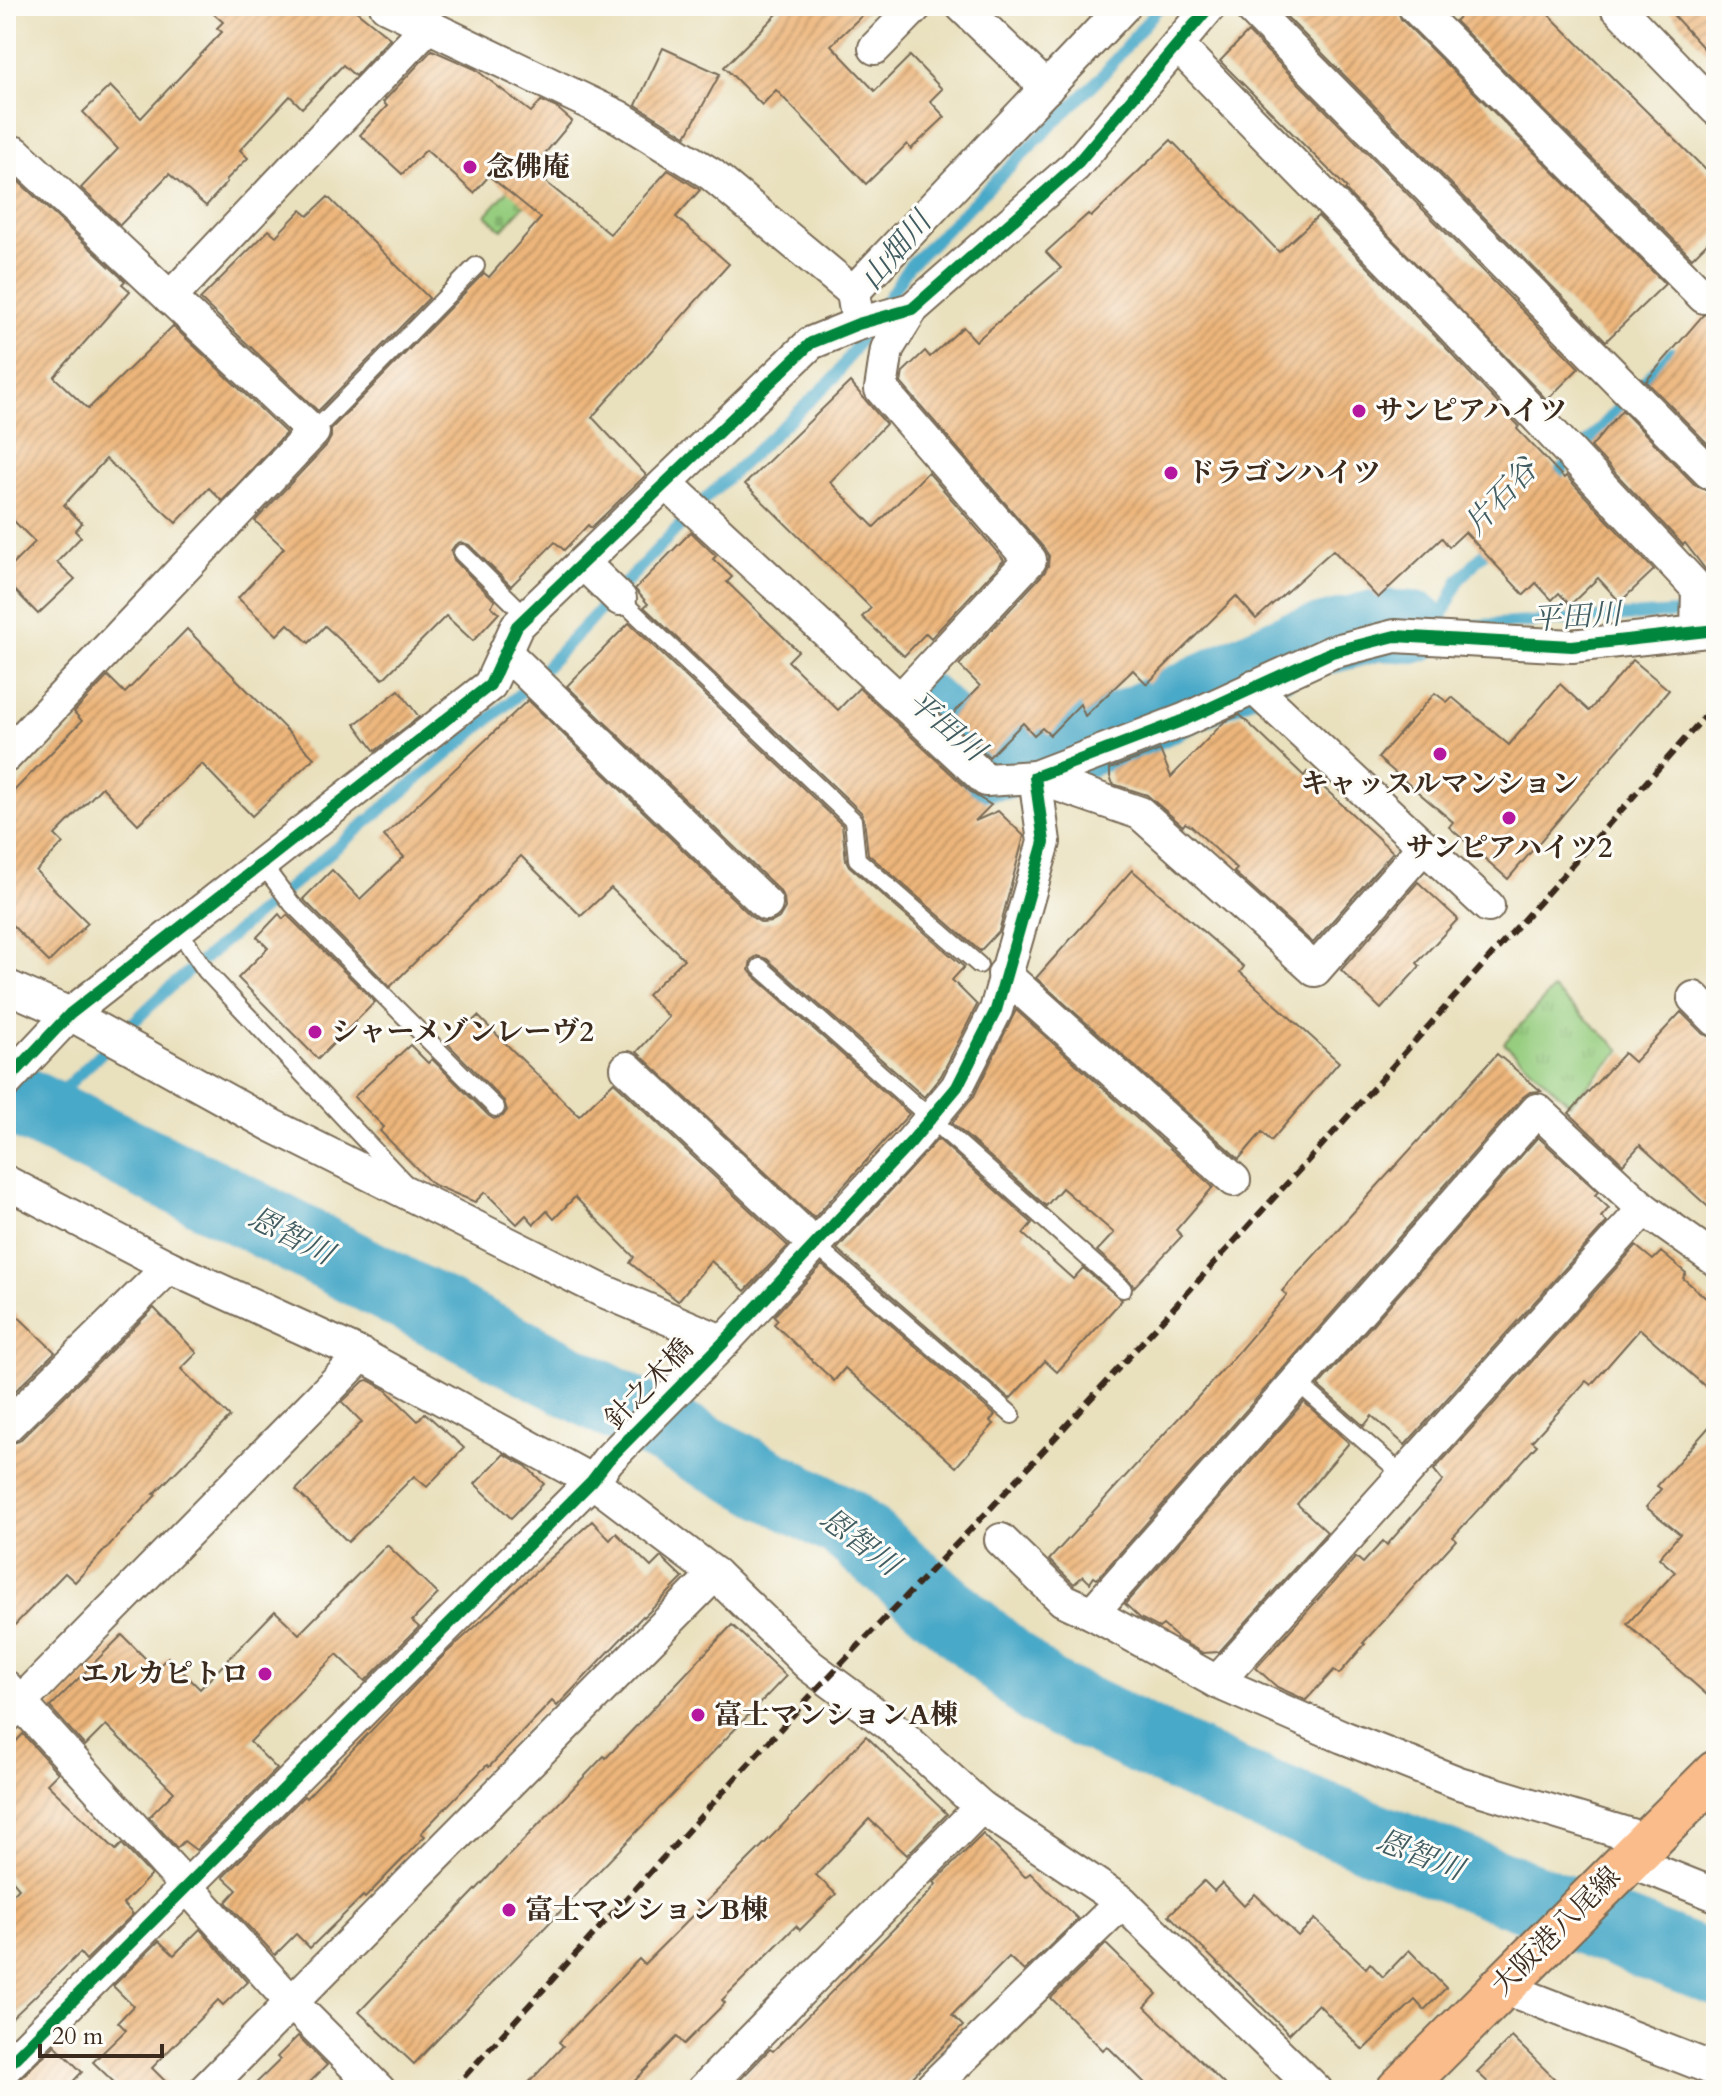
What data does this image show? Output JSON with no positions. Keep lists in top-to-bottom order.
{
  "streets": {
    "main road": ["大阪港八尾線"],
    "street": ["針之木橋"]
  },
  "water": [
    "山畑川",
    "片石谷",
    "平田川",
    "恩智川"
  ],
  "places": [
    "念佛庵",
    "サンピアハイツ",
    "ドラゴンハイツ",
    "キャッスルマンション",
    "サンピアハイツ2",
    "シャーメゾンレーヴ2",
    "エルカピトロ",
    "富士マンションA棟",
    "富士マンションB棟"
  ],
  "scale_bar": "20 m"
}
